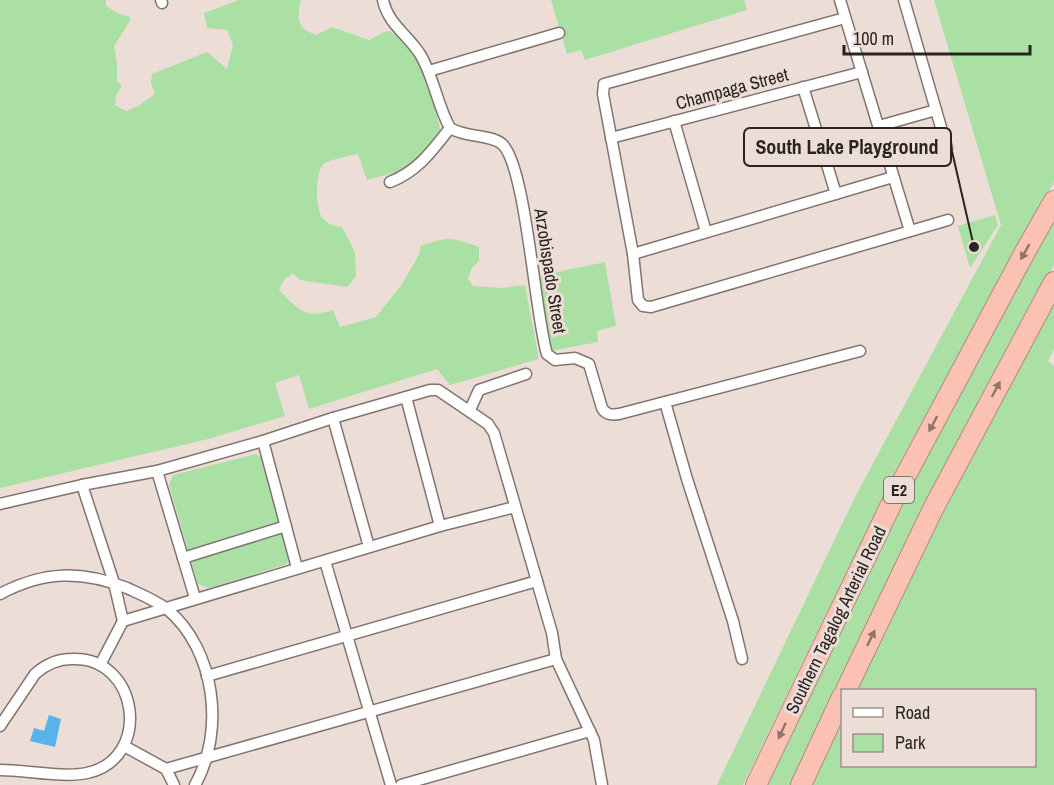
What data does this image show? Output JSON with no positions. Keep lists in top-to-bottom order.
{
  "streets": {
    "highway": ["E2", "Southern Tagalog Arterial Road"],
    "street": ["Champaga Street", "Arzobispado Street"]
  },
  "places": ["South Lake Playground"],
  "legend": ["Road", "Park"],
  "scale_bar": "100 m"
}
